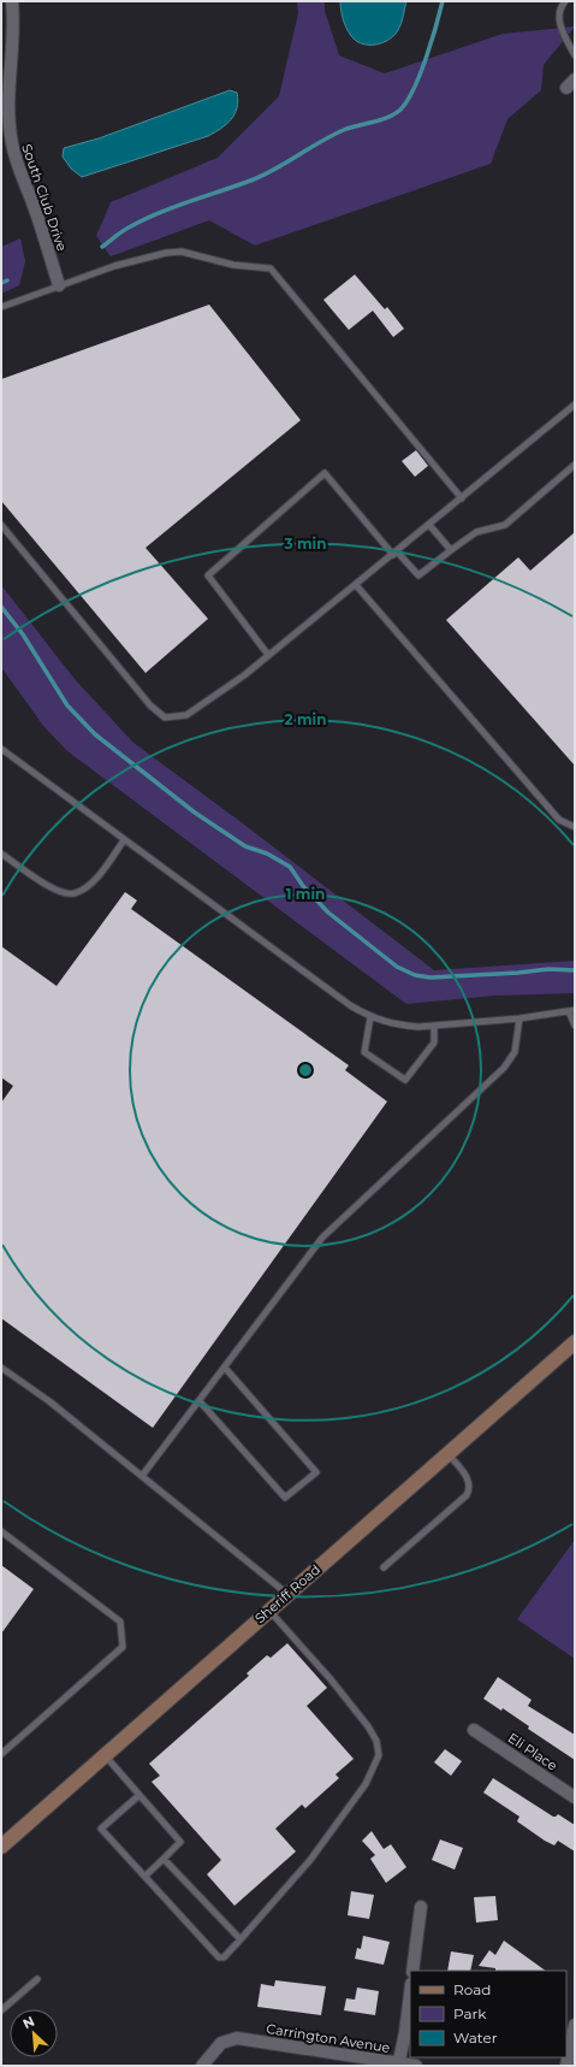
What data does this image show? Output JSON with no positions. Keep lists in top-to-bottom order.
{
  "streets": {
    "main road": ["Sheriff Road"],
    "street": ["South Club Drive", "Eli Place", "Carrington Avenue"]
  },
  "legend": ["Road", "Park", "Water"],
  "north": "top left",
  "rings": ["3 min", "2 min", "1 min"]
}
